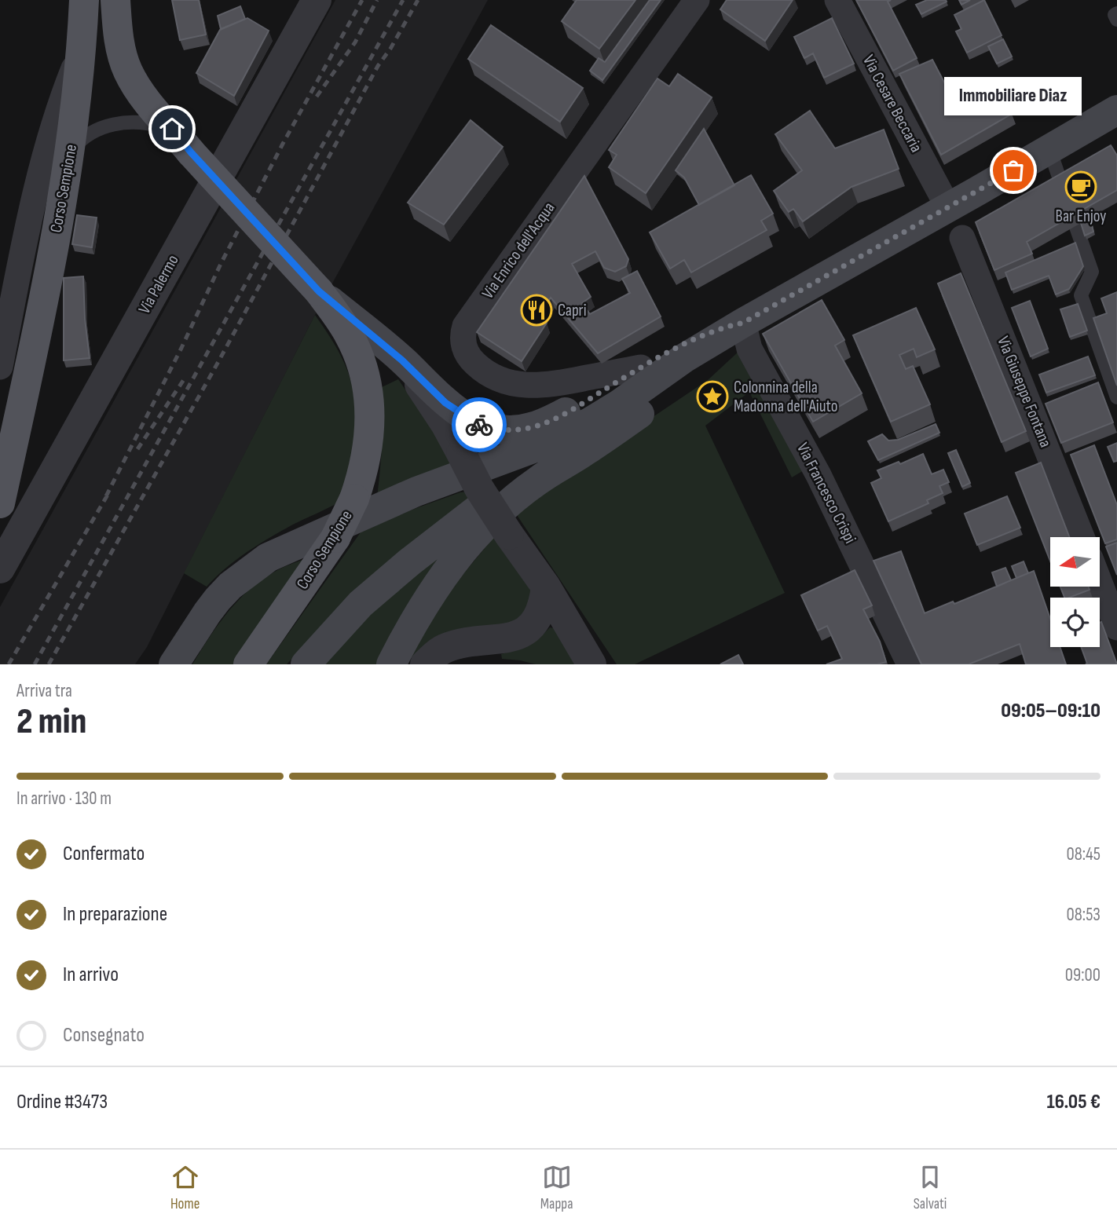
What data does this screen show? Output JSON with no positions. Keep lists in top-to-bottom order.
{
  "streets": {
    "main road": ["Corso Sempione"],
    "street": [
      "Via Cesare Beccaria",
      "Via Enrico dell'Acqua",
      "Via Palermo",
      "Via Giuseppe Fontana",
      "Via Francesco Crispi"
    ]
  },
  "places": {
    "other": ["Immobiliare Diaz"],
    "cafe": ["Bar Enjoy"],
    "restaurant": ["Capri"],
    "place": ["Colonnina della Madonna dell'Aiuto"]
  },
  "north": "left",
  "page": {
    "bubble": "Immobiliare Diaz",
    "heading": ["2 min", "Arriva tra", "09:05–09:10"],
    "panel": ["Ordine #3473", "16.05 €"],
    "bar": "In arrivo · 130 m",
    "list": [
      ["Confermato", "08:45"],
      ["In preparazione", "08:53"],
      ["In arrivo", "09:00"],
      "Consegnato"
    ],
    "tabs": ["Home", "Mappa", "Salvati"]
  }
}
